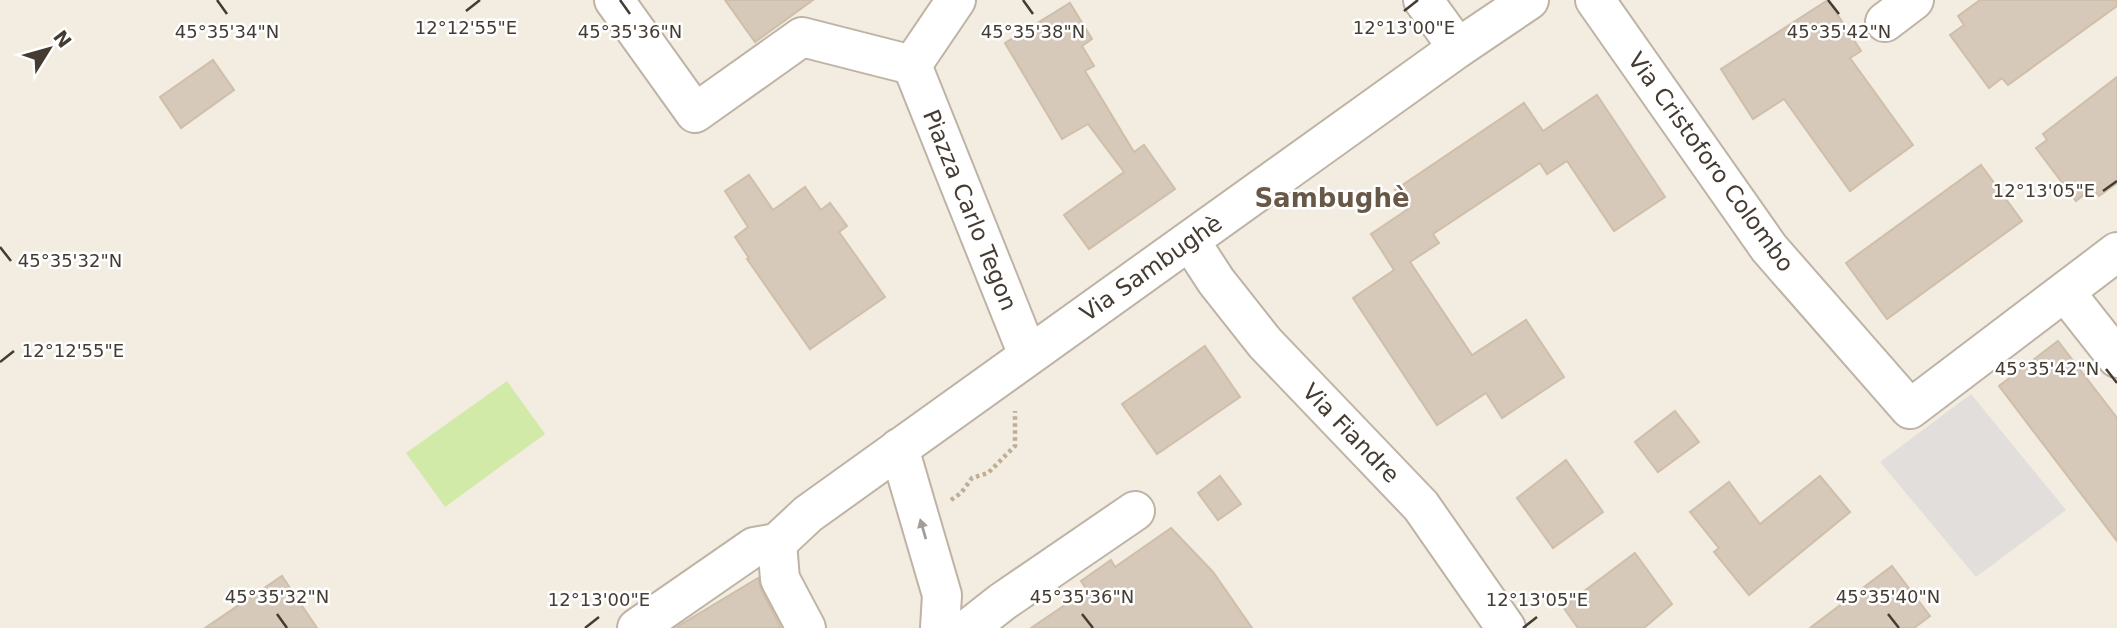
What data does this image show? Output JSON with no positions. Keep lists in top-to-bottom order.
{
  "streets": {
    "street": [
      "Via Cristoforo Colombo",
      "Piazza Carlo Tegon",
      "Via Sambughè",
      "Via Fiandre"
    ]
  },
  "crossings": [
    ["Piazza Carlo Tegon", "Via Sambughè"],
    ["Via Sambughè", "Via Fiandre"]
  ],
  "districts": ["Sambughè"],
  "north": "top right",
  "coordinates": [
    "12°12'55\"E",
    "12°13'00\"E",
    "45°35'34\"N",
    "45°35'36\"N",
    "45°35'38\"N",
    "45°35'42\"N",
    "12°13'05\"E",
    "45°35'32\"N",
    "45°35'40\"N"
  ]
}
